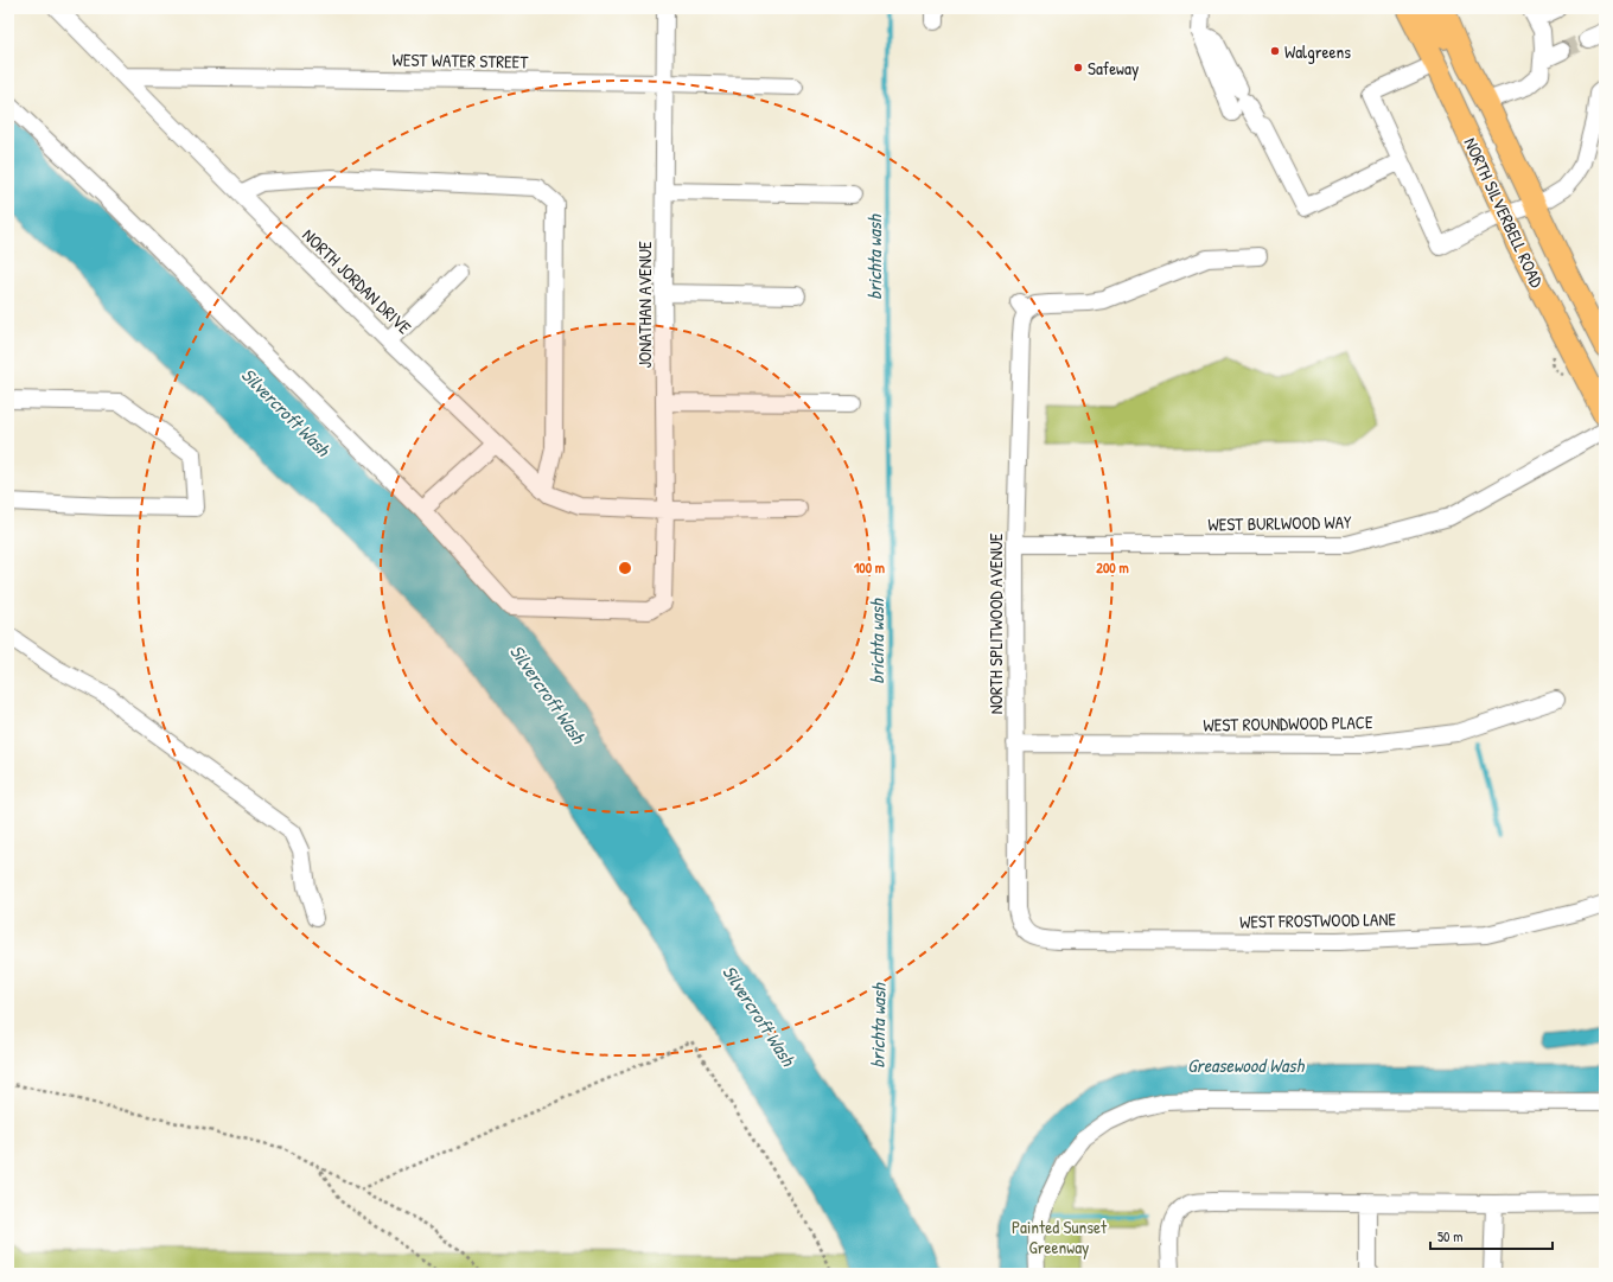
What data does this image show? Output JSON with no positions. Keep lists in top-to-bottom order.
{
  "streets": {
    "main road": ["NORTH SILVERBELL ROAD"],
    "street": [
      "WEST WATER STREET",
      "NORTH JORDAN DRIVE",
      "JONATHAN AVENUE",
      "WEST BURLWOOD WAY",
      "NORTH SPLITWOOD AVENUE",
      "WEST ROUNDWOOD PLACE",
      "WEST FROSTWOOD LANE"
    ]
  },
  "crossings": [
    ["WEST WATER STREET", "NORTH JORDAN DRIVE"],
    ["WEST WATER STREET", "JONATHAN AVENUE"],
    ["NORTH JORDAN DRIVE", "JONATHAN AVENUE"],
    ["WEST BURLWOOD WAY", "NORTH SPLITWOOD AVENUE"],
    ["NORTH SPLITWOOD AVENUE", "WEST ROUNDWOOD PLACE"],
    ["NORTH SPLITWOOD AVENUE", "WEST FROSTWOOD LANE"]
  ],
  "water": ["brichta wash", "Silvercroft Wash", "Greasewood Wash"],
  "parks": ["Painted Sunset Greenway"],
  "places": ["Walgreens", "Safeway"],
  "scale_bar": "50 m",
  "rings": ["100 m", "200 m"]
}
